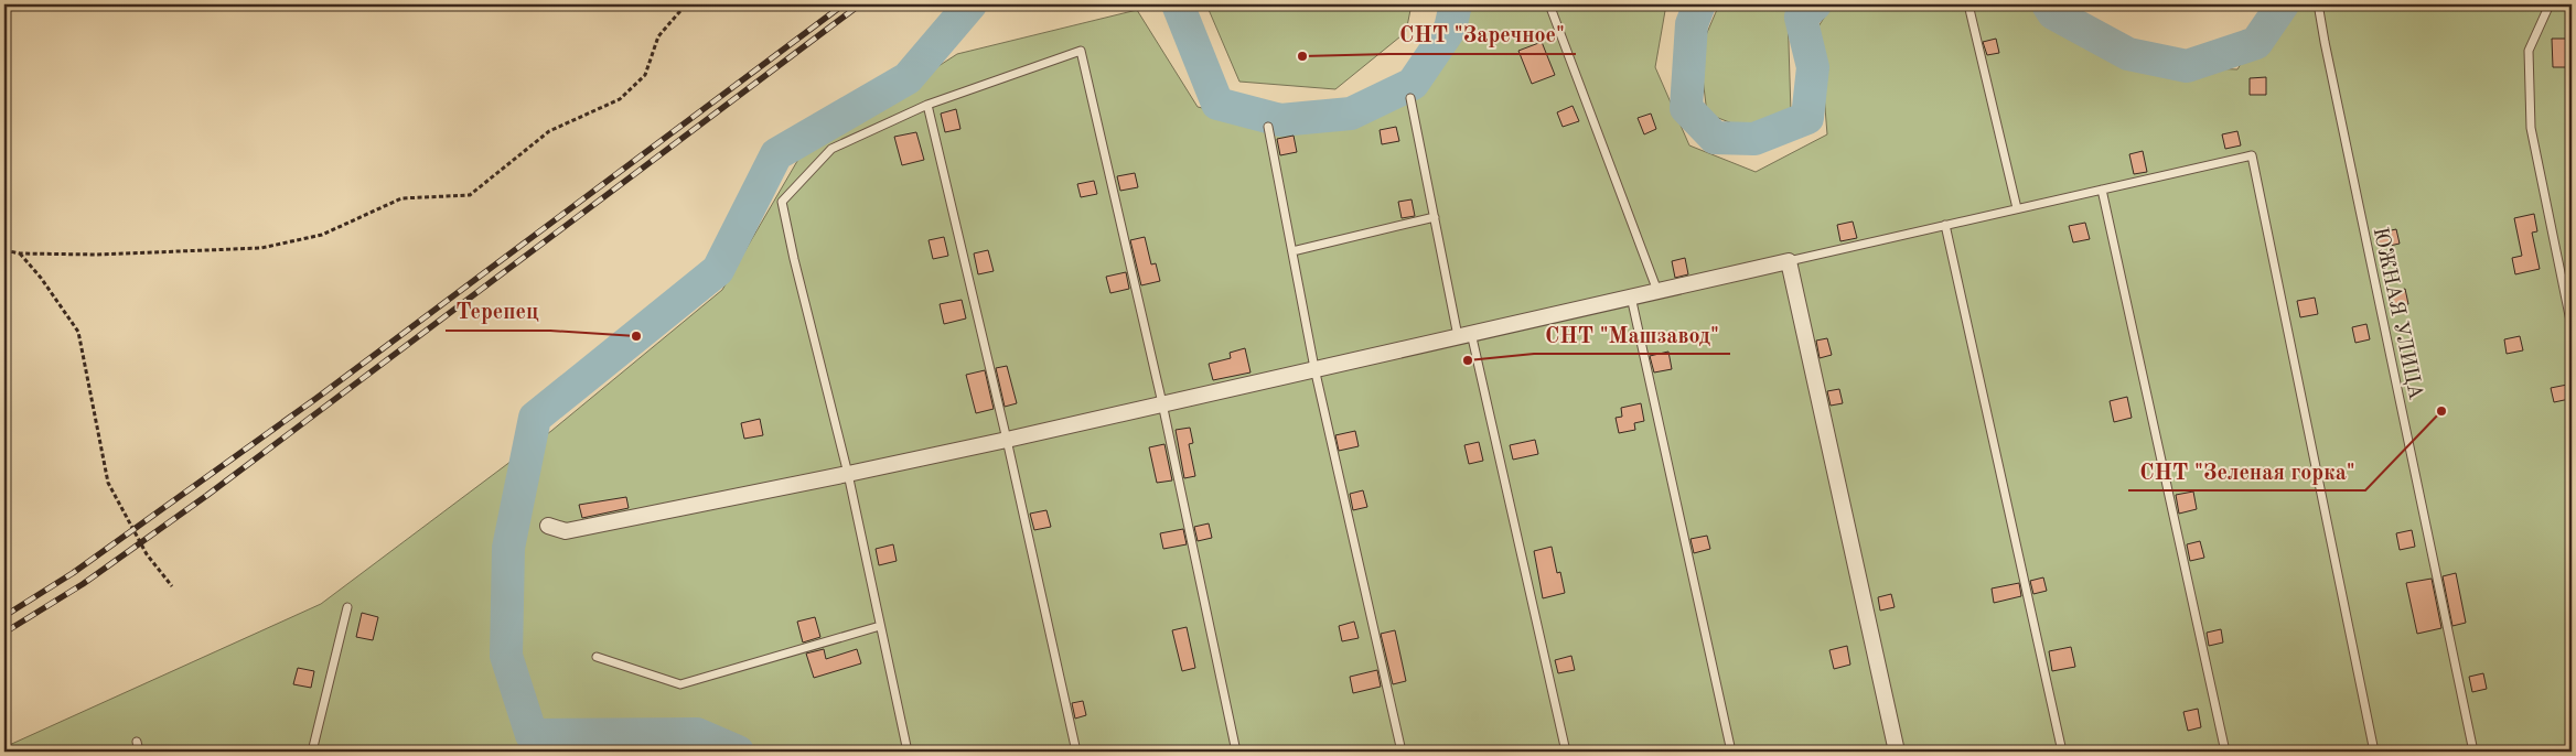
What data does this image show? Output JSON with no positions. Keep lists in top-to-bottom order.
{
  "streets": {
    "lane": ["ЮЖНАЯ УЛИЦА"]
  },
  "places": [
    "СНТ \"Заречное\"",
    "Терепец",
    "СНТ \"Машзавод\"",
    "СНТ \"Зеленая горка\""
  ]
}
